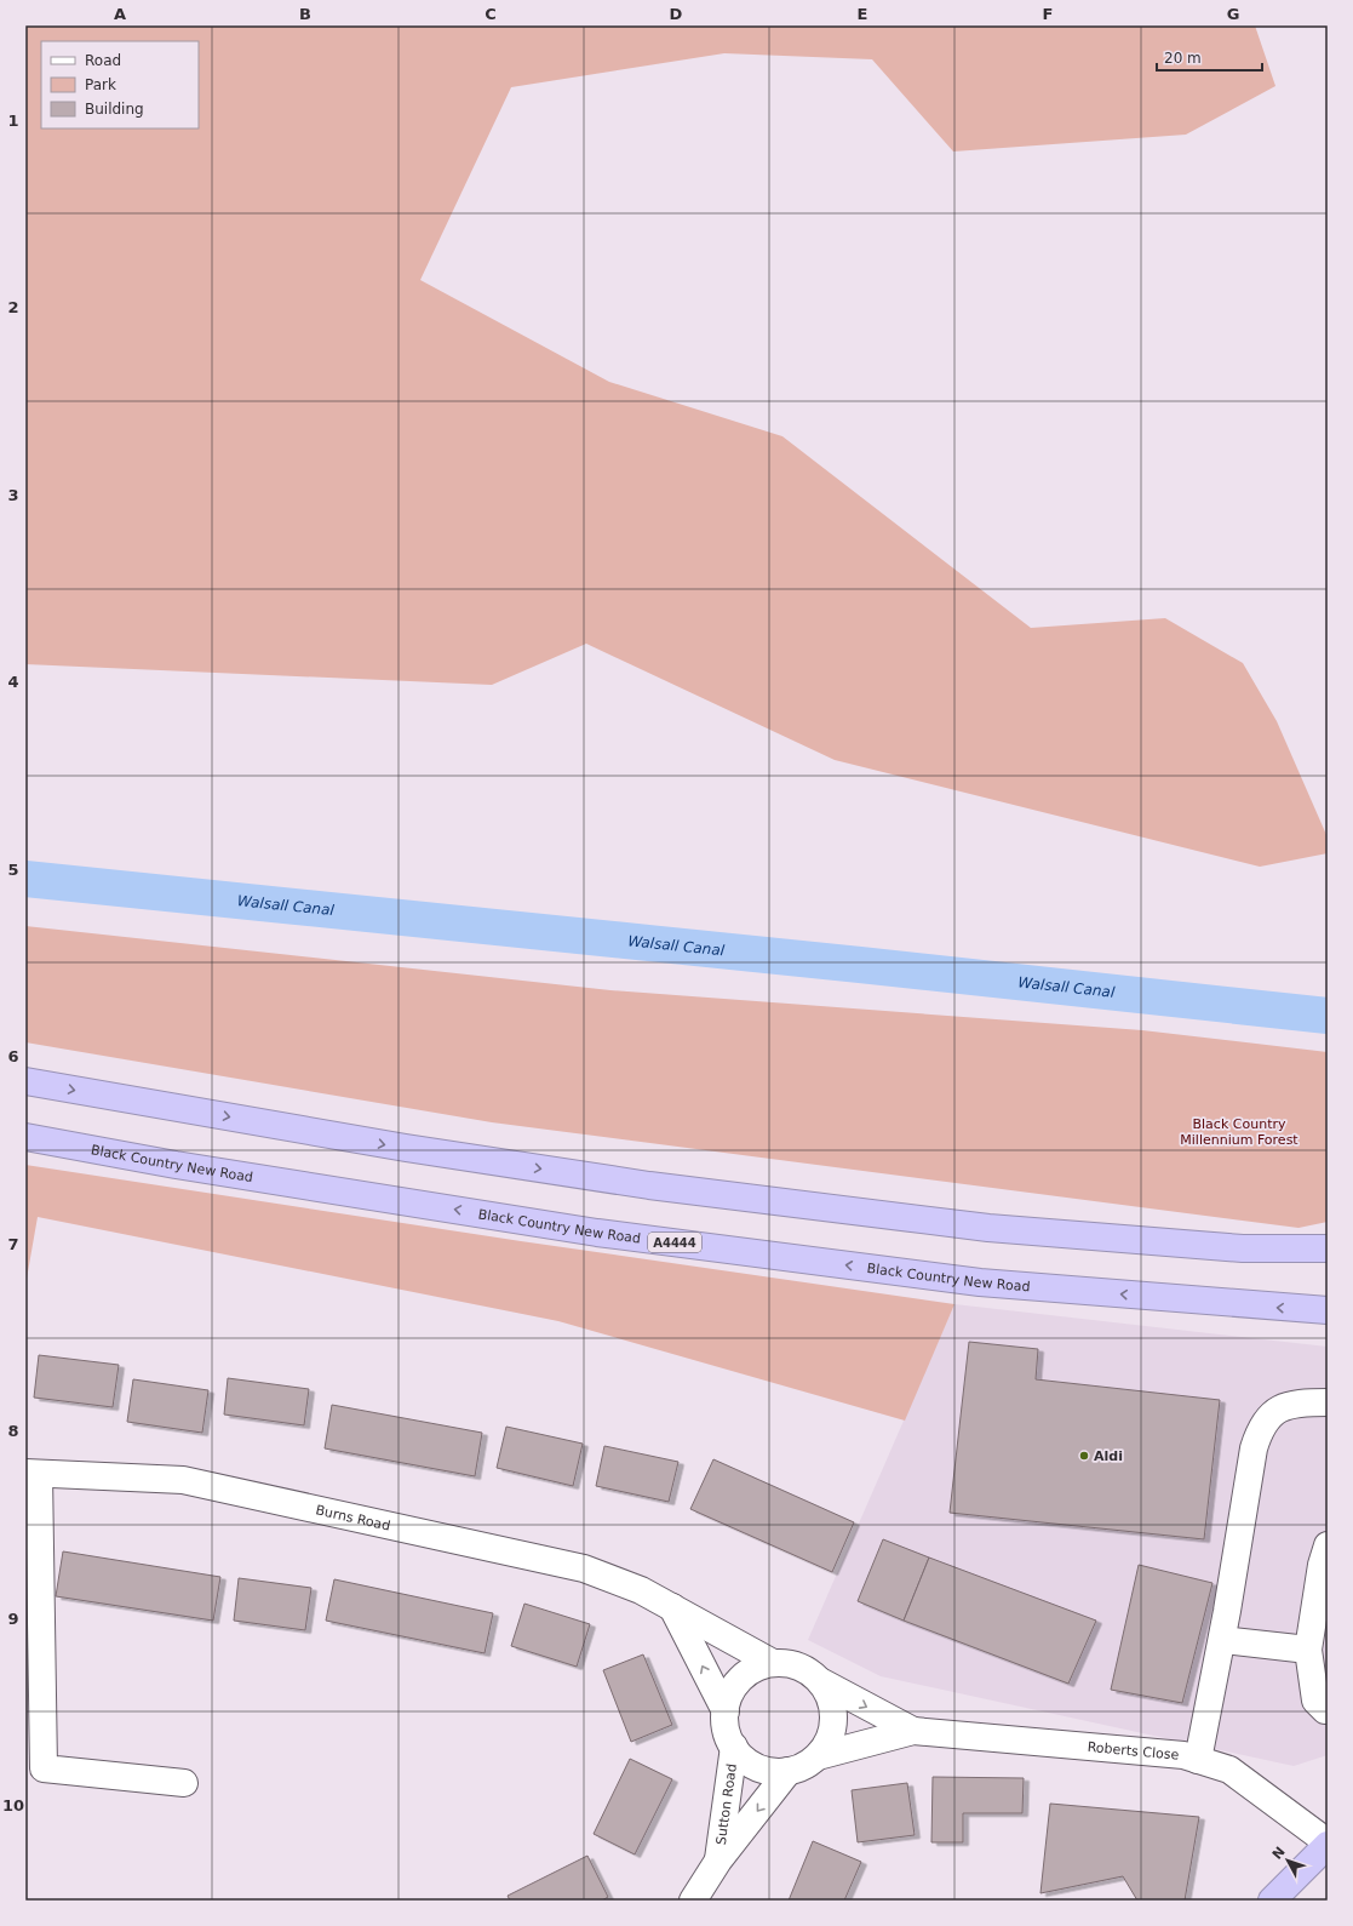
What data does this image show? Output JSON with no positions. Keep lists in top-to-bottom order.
{
  "streets": {
    "highway": ["Black Country New Road", "A4444"],
    "street": ["Burns Road", "Roberts Close", "Sutton Road"]
  },
  "crossings": [
    ["Burns Road", "Roberts Close"],
    ["Burns Road", "Sutton Road"],
    ["Roberts Close", "Sutton Road"]
  ],
  "one_way": ["Sutton Road"],
  "water": ["Walsall Canal"],
  "parks": ["Black Country Millennium Forest"],
  "places": ["Aldi"],
  "legend": ["Road", "Park", "Building"],
  "scale_bar": "20 m",
  "north": "top left",
  "grid": {
    "columns": [
      "A",
      "B",
      "C",
      "D",
      "E",
      "F",
      "G"
    ],
    "rows": [
      "1",
      "2",
      "3",
      "4",
      "5",
      "6",
      "7",
      "8",
      "9",
      "10"
    ]
  }
}
